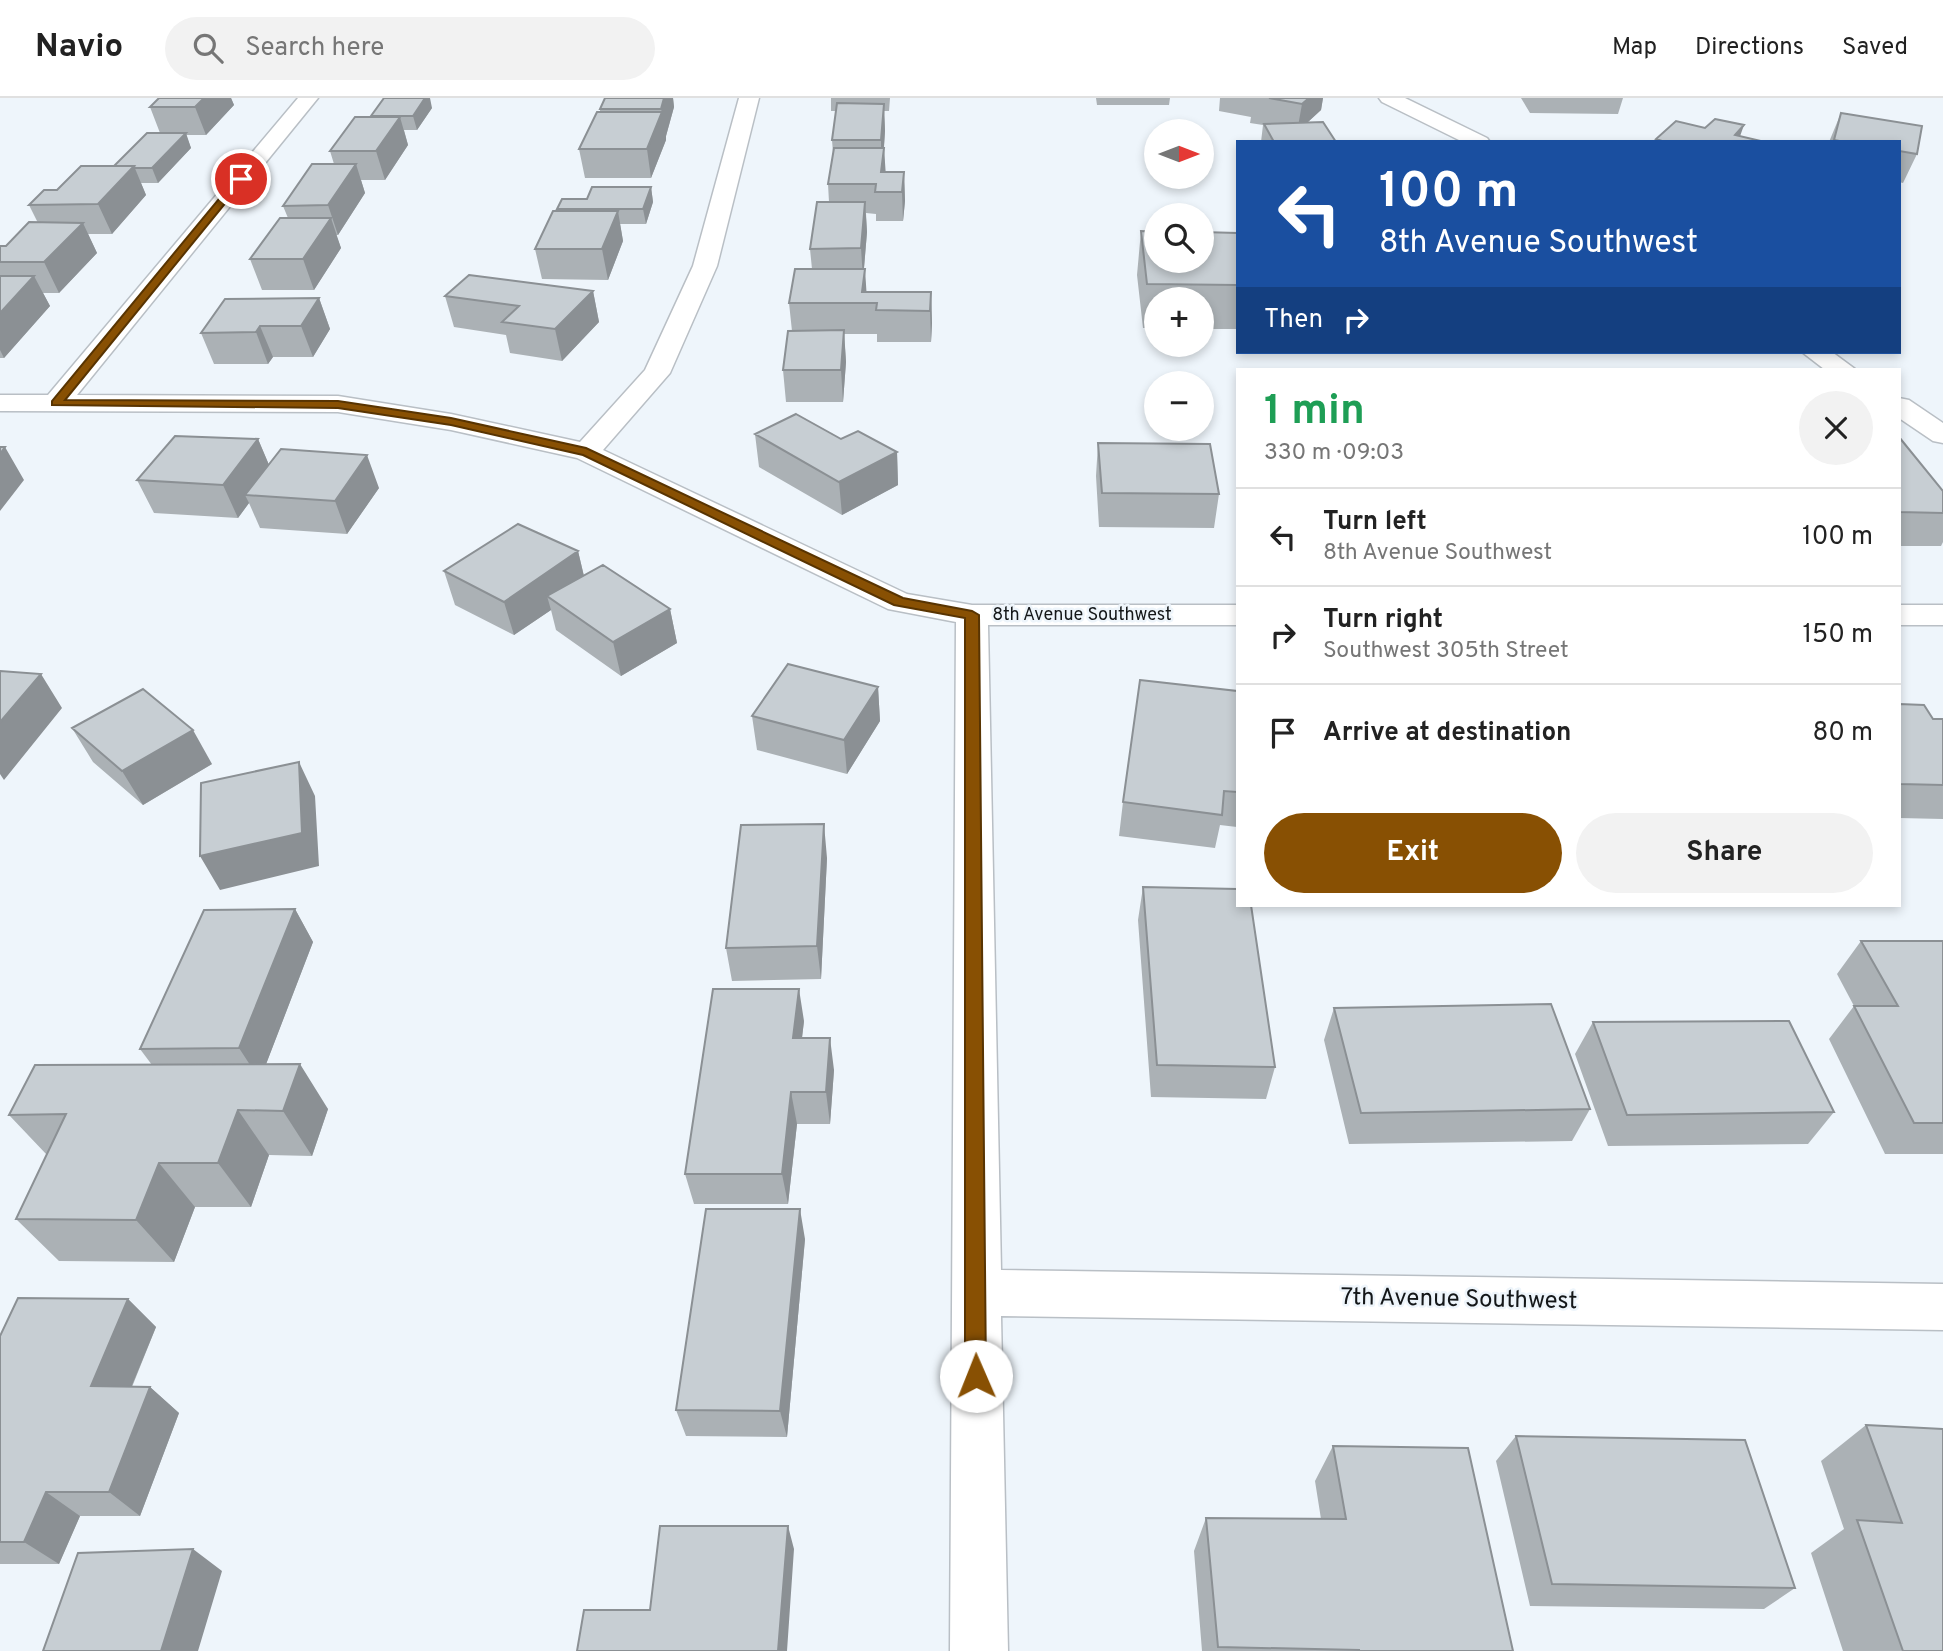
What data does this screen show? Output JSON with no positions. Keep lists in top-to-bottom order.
{
  "streets": {
    "street": ["8th Avenue Southwest", "7th Avenue Southwest"]
  },
  "north": "right",
  "page": {
    "header": "Navio",
    "search": "Search here",
    "nav": ["Map", "Directions", "Saved"],
    "map_buttons": ["+", "−"],
    "turn": ["100 m", "8th Avenue Southwest"],
    "then": "Then",
    "heading": ["1 min", "330 m · 09:03"],
    "list": [
      {
        "name": "Turn left",
        "note": "8th Avenue Southwest",
        "value": "100 m"
      },
      {
        "name": "Turn right",
        "note": "Southwest 305th Street",
        "value": "150 m"
      },
      {
        "name": "Arrive at destination",
        "value": "80 m"
      }
    ],
    "buttons": ["Exit", "Share"]
  }
}
